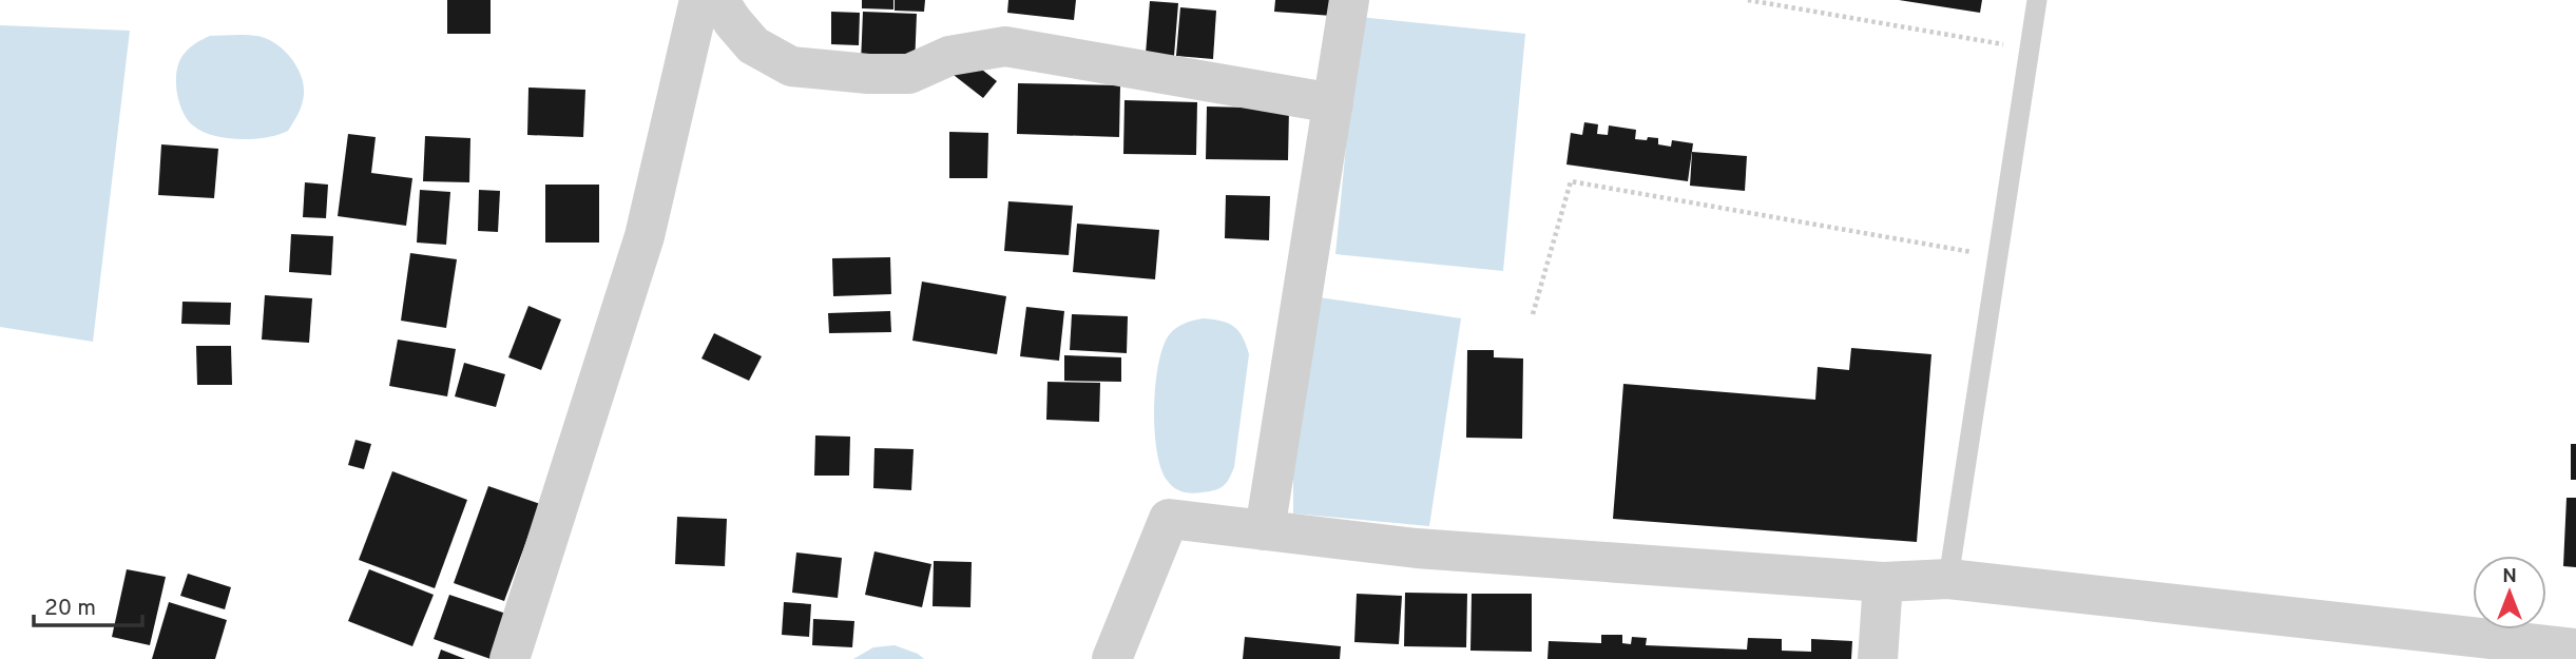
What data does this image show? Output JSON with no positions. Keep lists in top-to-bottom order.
{
  "scale_bar": "20 m",
  "north": "top"
}
